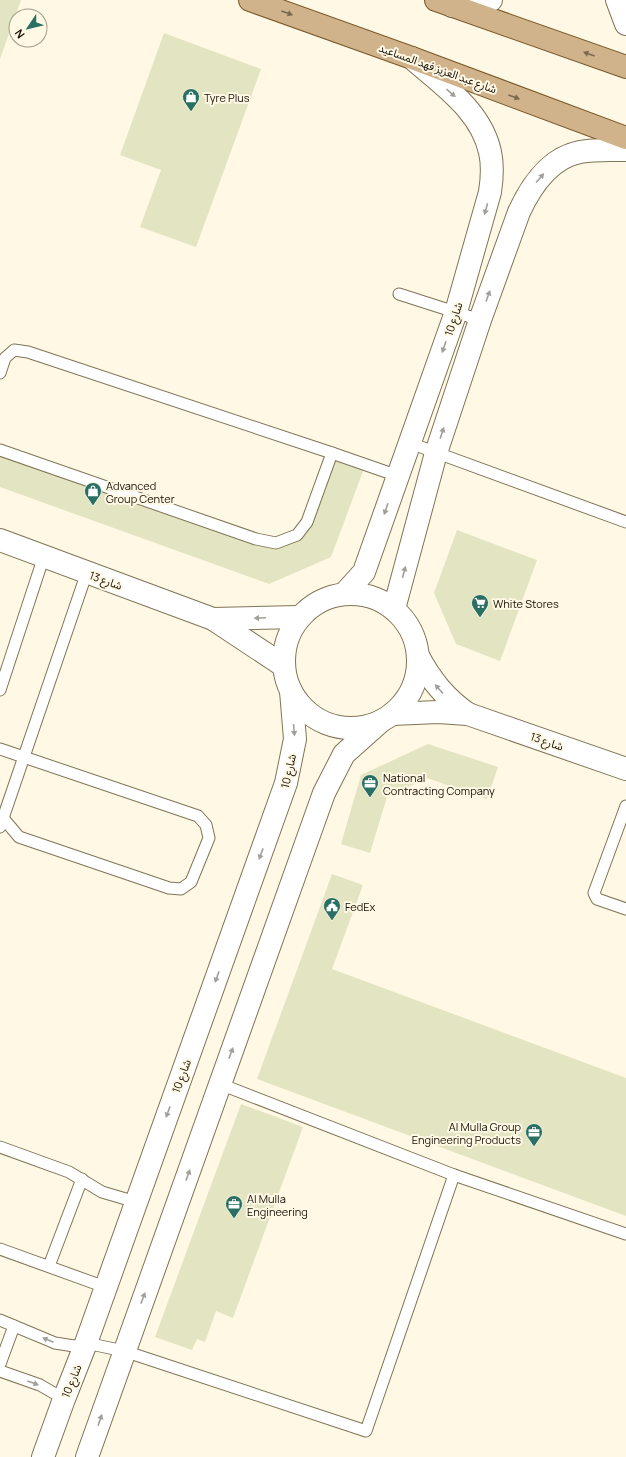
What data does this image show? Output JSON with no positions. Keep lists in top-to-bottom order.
{
  "streets": {
    "main road": ["شارع عبد العزيز فهد المساعيد"],
    "street": ["شارع 10", "شارع 13"]
  },
  "crossings": [
    ["شارع عبد العزيز فهد المساعيد", "شارع 10"],
    ["شارع 10", "شارع 13"]
  ],
  "places": {
    "shop": ["Tyre Plus", "Advanced Group Center"],
    "supermarket": ["White Stores"],
    "office": ["National Contracting Company", "Al Mulla Group Engineering Products", "Al Mulla Engineering"],
    "public building": ["FedEx"]
  },
  "north": "bottom left"
}
